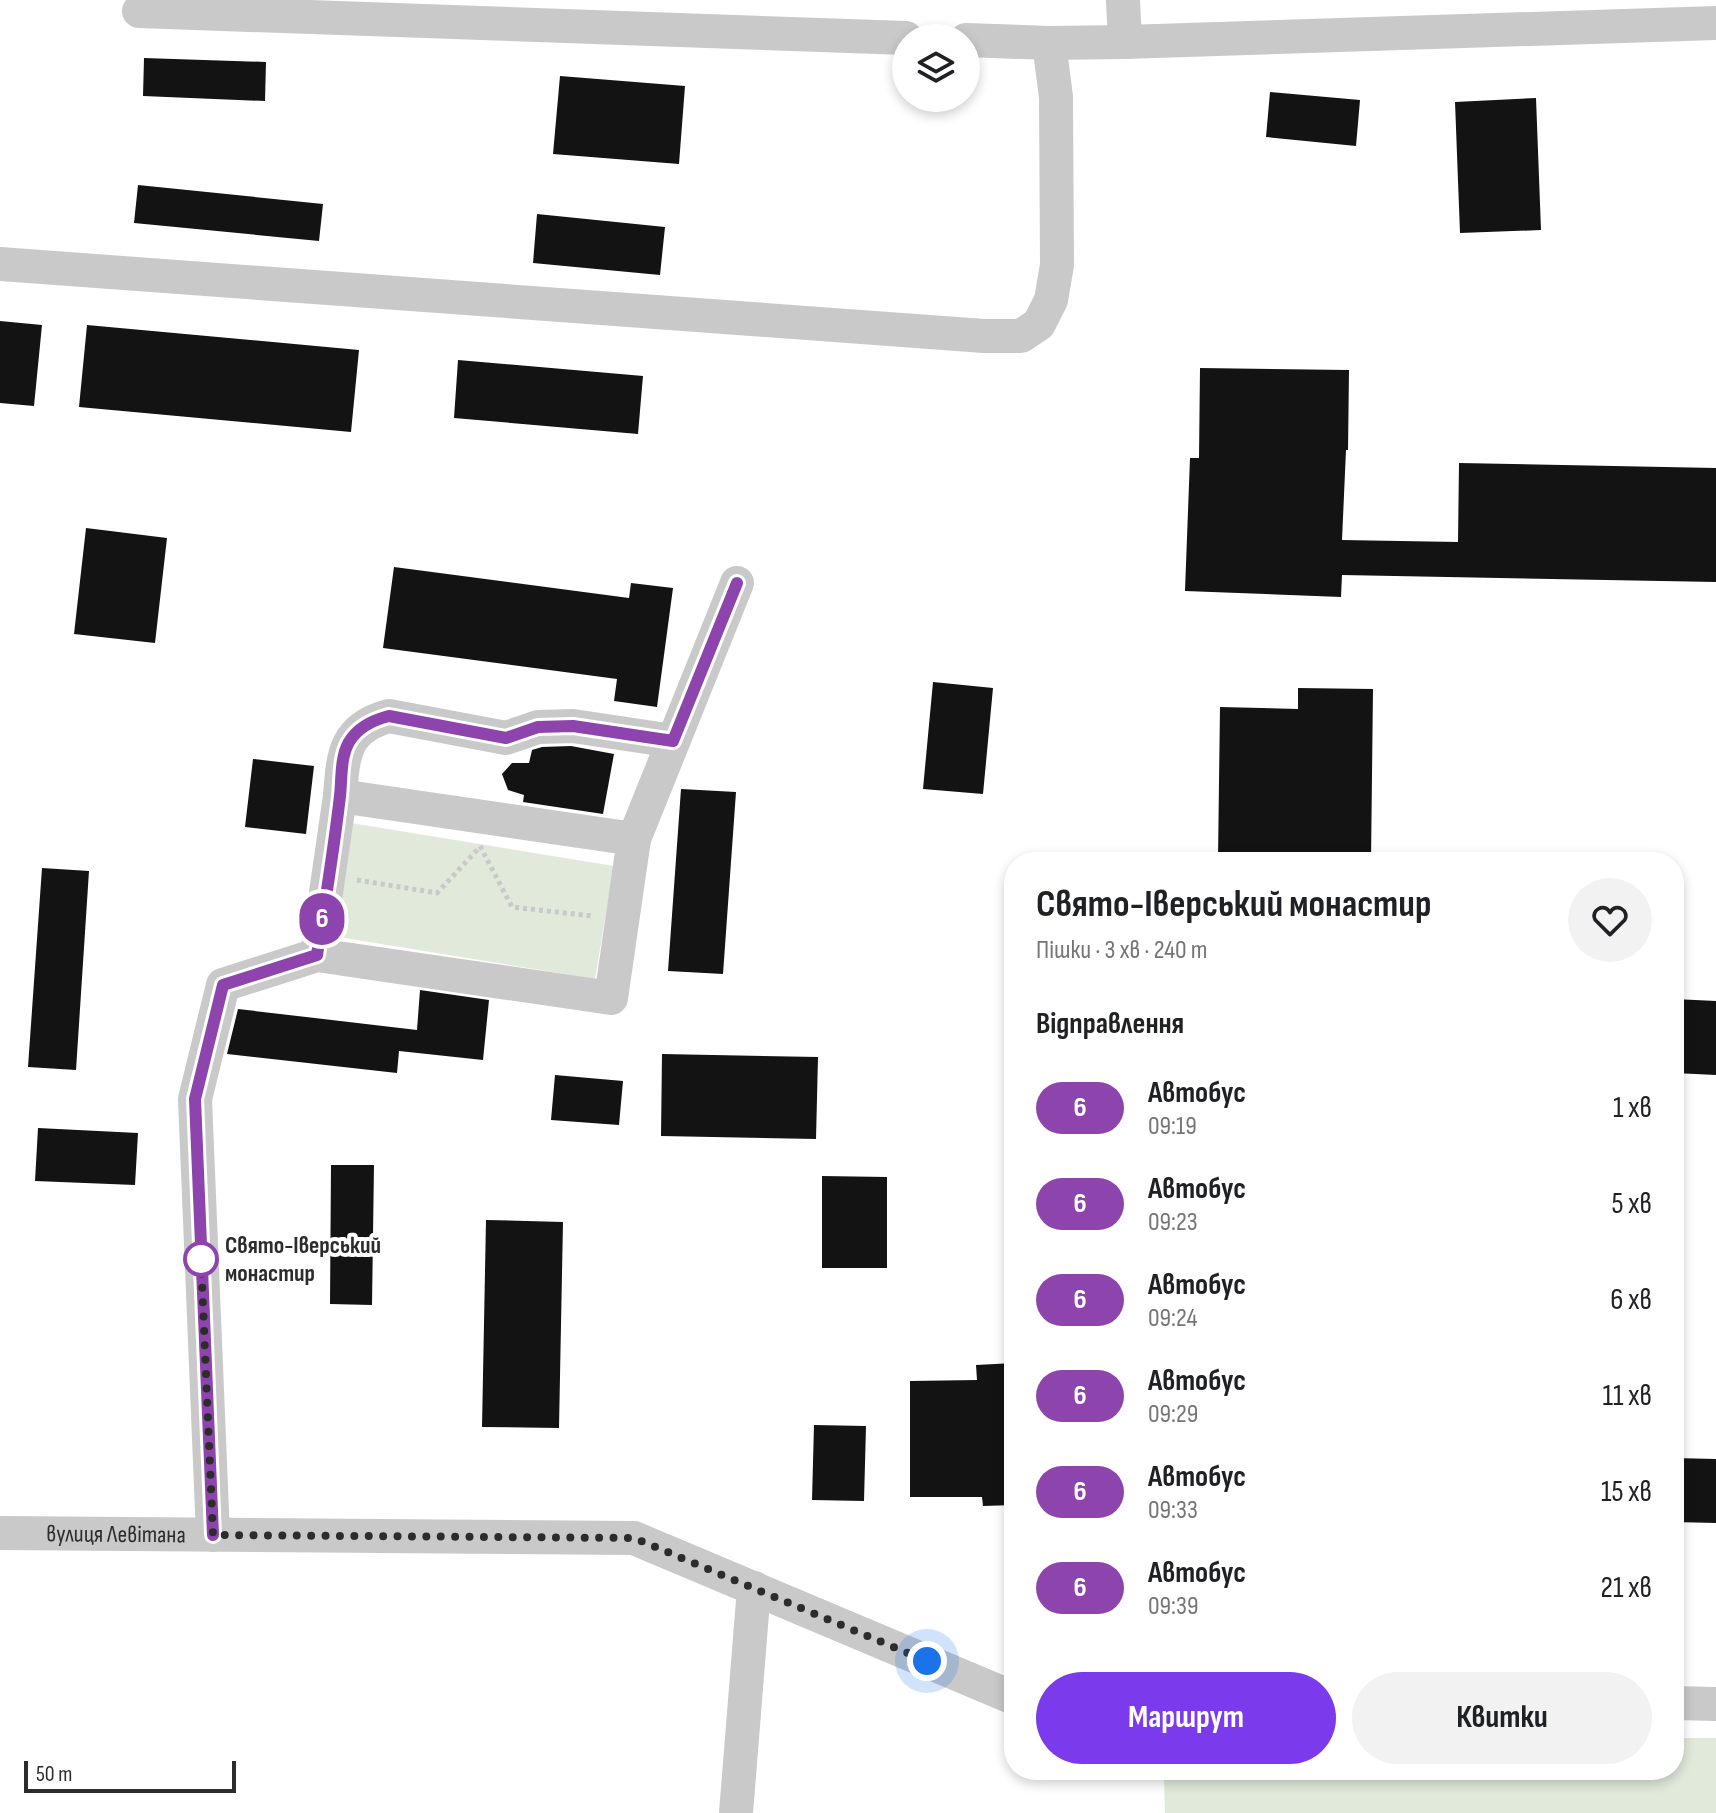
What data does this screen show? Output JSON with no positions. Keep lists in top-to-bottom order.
{
  "streets": {
    "street": ["вулиця Левітана"]
  },
  "places": ["Свято-Іверський монастир"],
  "lines": ["bus line 6"],
  "scale_bar": "50 m",
  "page": {
    "on_map": "6",
    "heading": [
      ["Свято-Іверський монастир", "Пішки · 3 хв · 240 m"],
      "Відправлення"
    ],
    "list": [
      {
        "mark": "6",
        "name": "Автобус",
        "note": "09:19",
        "value": "1 хв"
      },
      {
        "mark": "6",
        "name": "Автобус",
        "note": "09:23",
        "value": "5 хв"
      },
      {
        "mark": "6",
        "name": "Автобус",
        "note": "09:24",
        "value": "6 хв"
      },
      {
        "mark": "6",
        "name": "Автобус",
        "note": "09:29",
        "value": "11 хв"
      },
      {
        "mark": "6",
        "name": "Автобус",
        "note": "09:33",
        "value": "15 хв"
      },
      {
        "mark": "6",
        "name": "Автобус",
        "note": "09:39",
        "value": "21 хв"
      }
    ],
    "buttons": ["Маршрут", "Квитки"],
    "scale": "50 m"
  }
}
